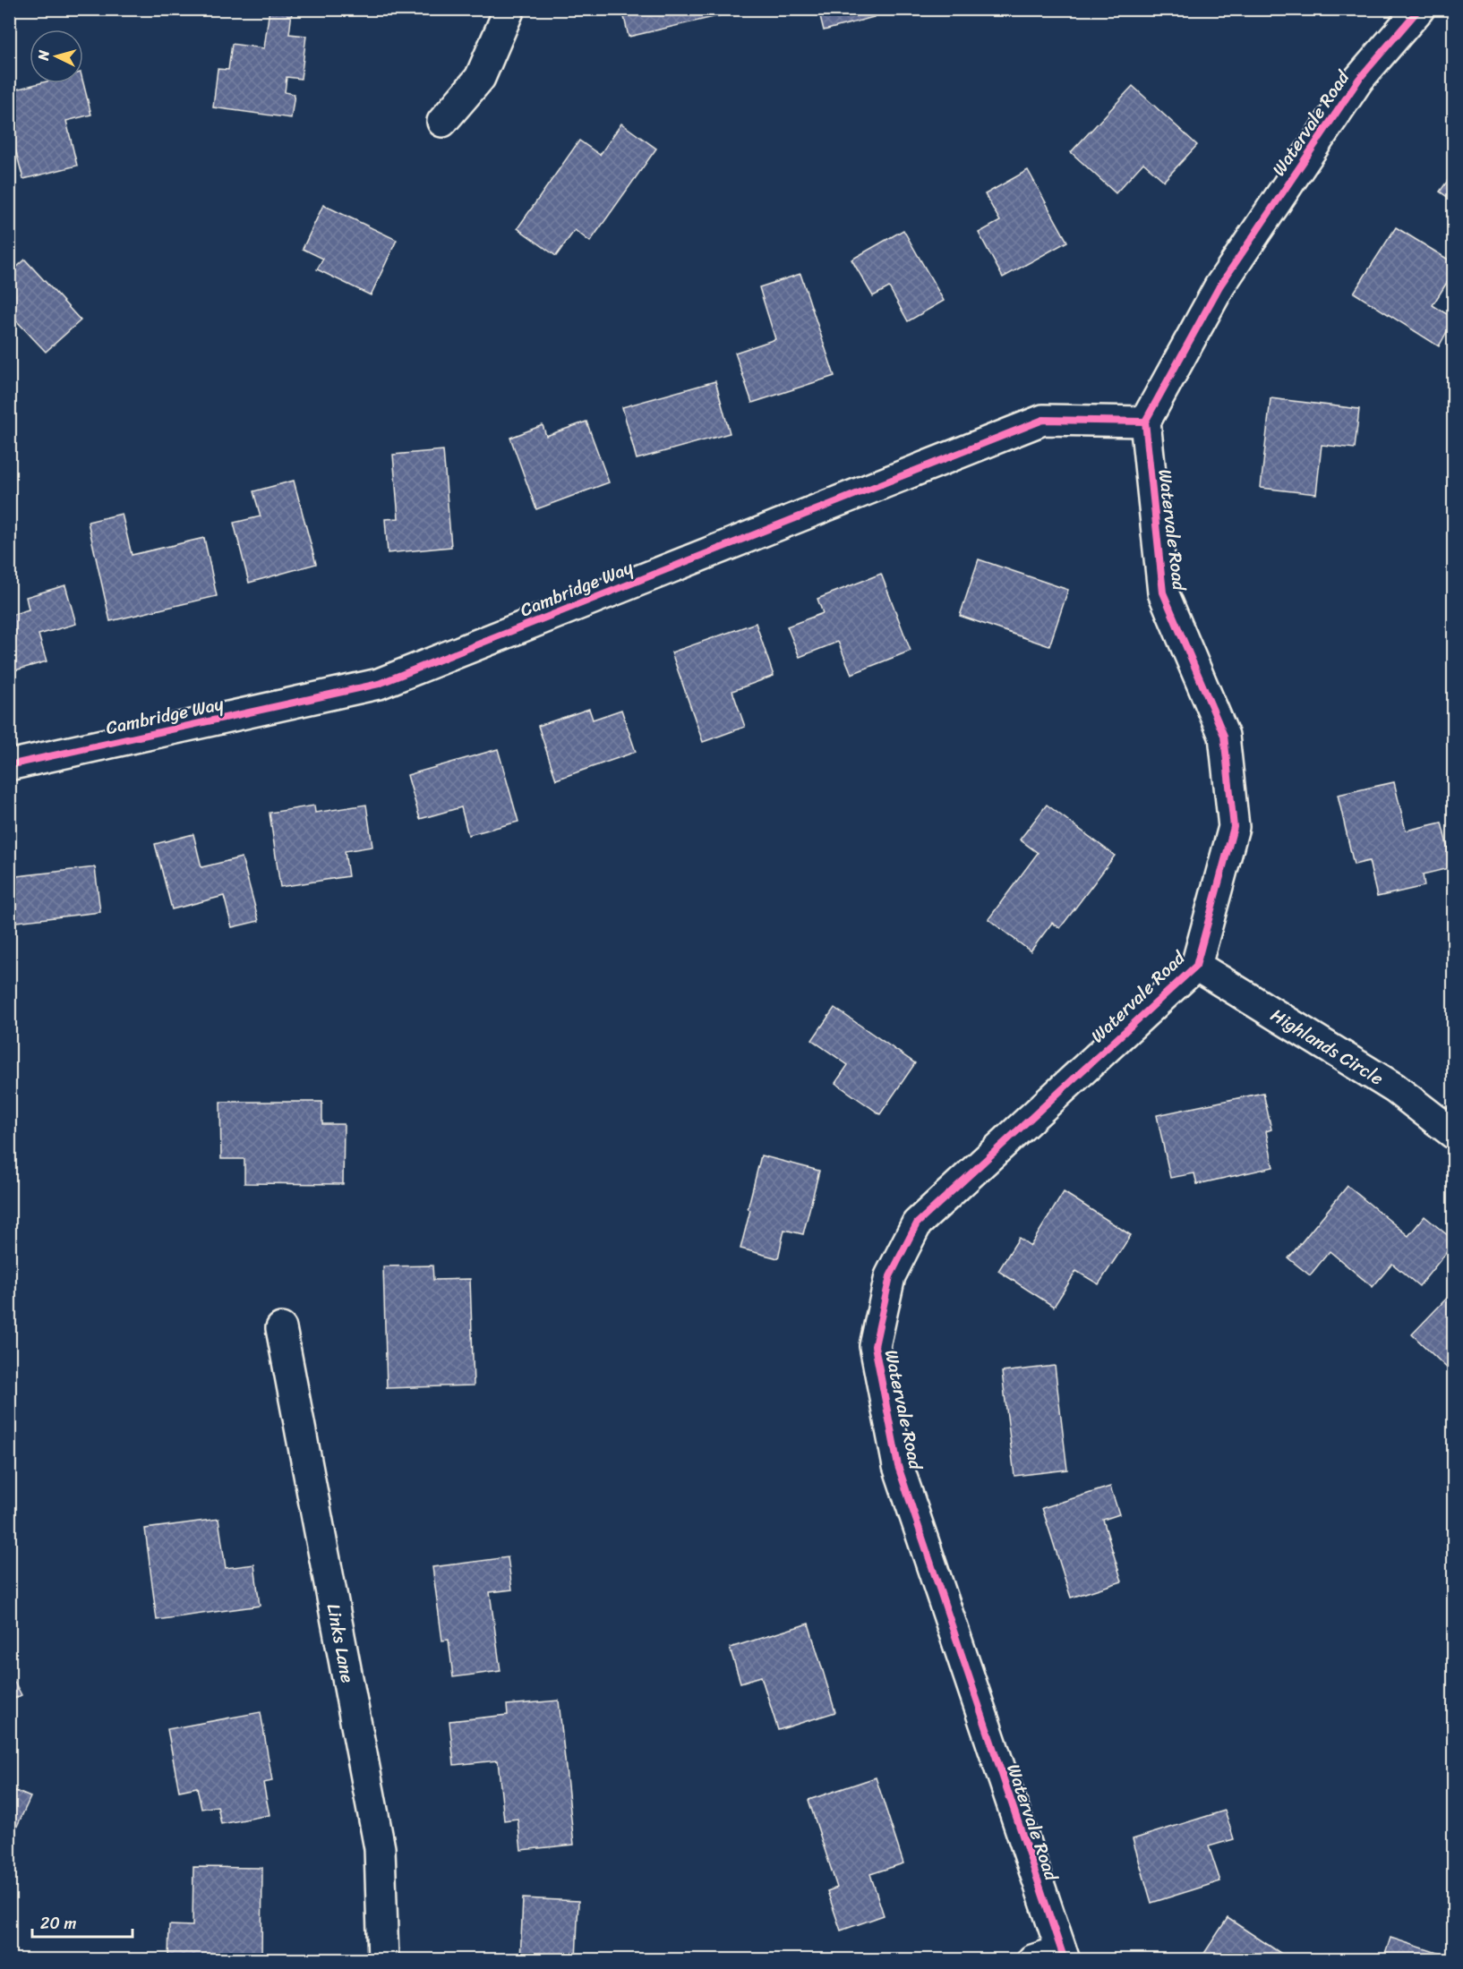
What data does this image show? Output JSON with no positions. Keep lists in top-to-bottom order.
{
  "streets": {
    "street": [
      "Watervale Road",
      "Cambridge Way",
      "Highlands Circle",
      "Links Lane"
    ]
  },
  "crossings": [
    ["Watervale Road", "Cambridge Way"],
    ["Watervale Road", "Highlands Circle"]
  ],
  "scale_bar": "20 m",
  "north": "left"
}
